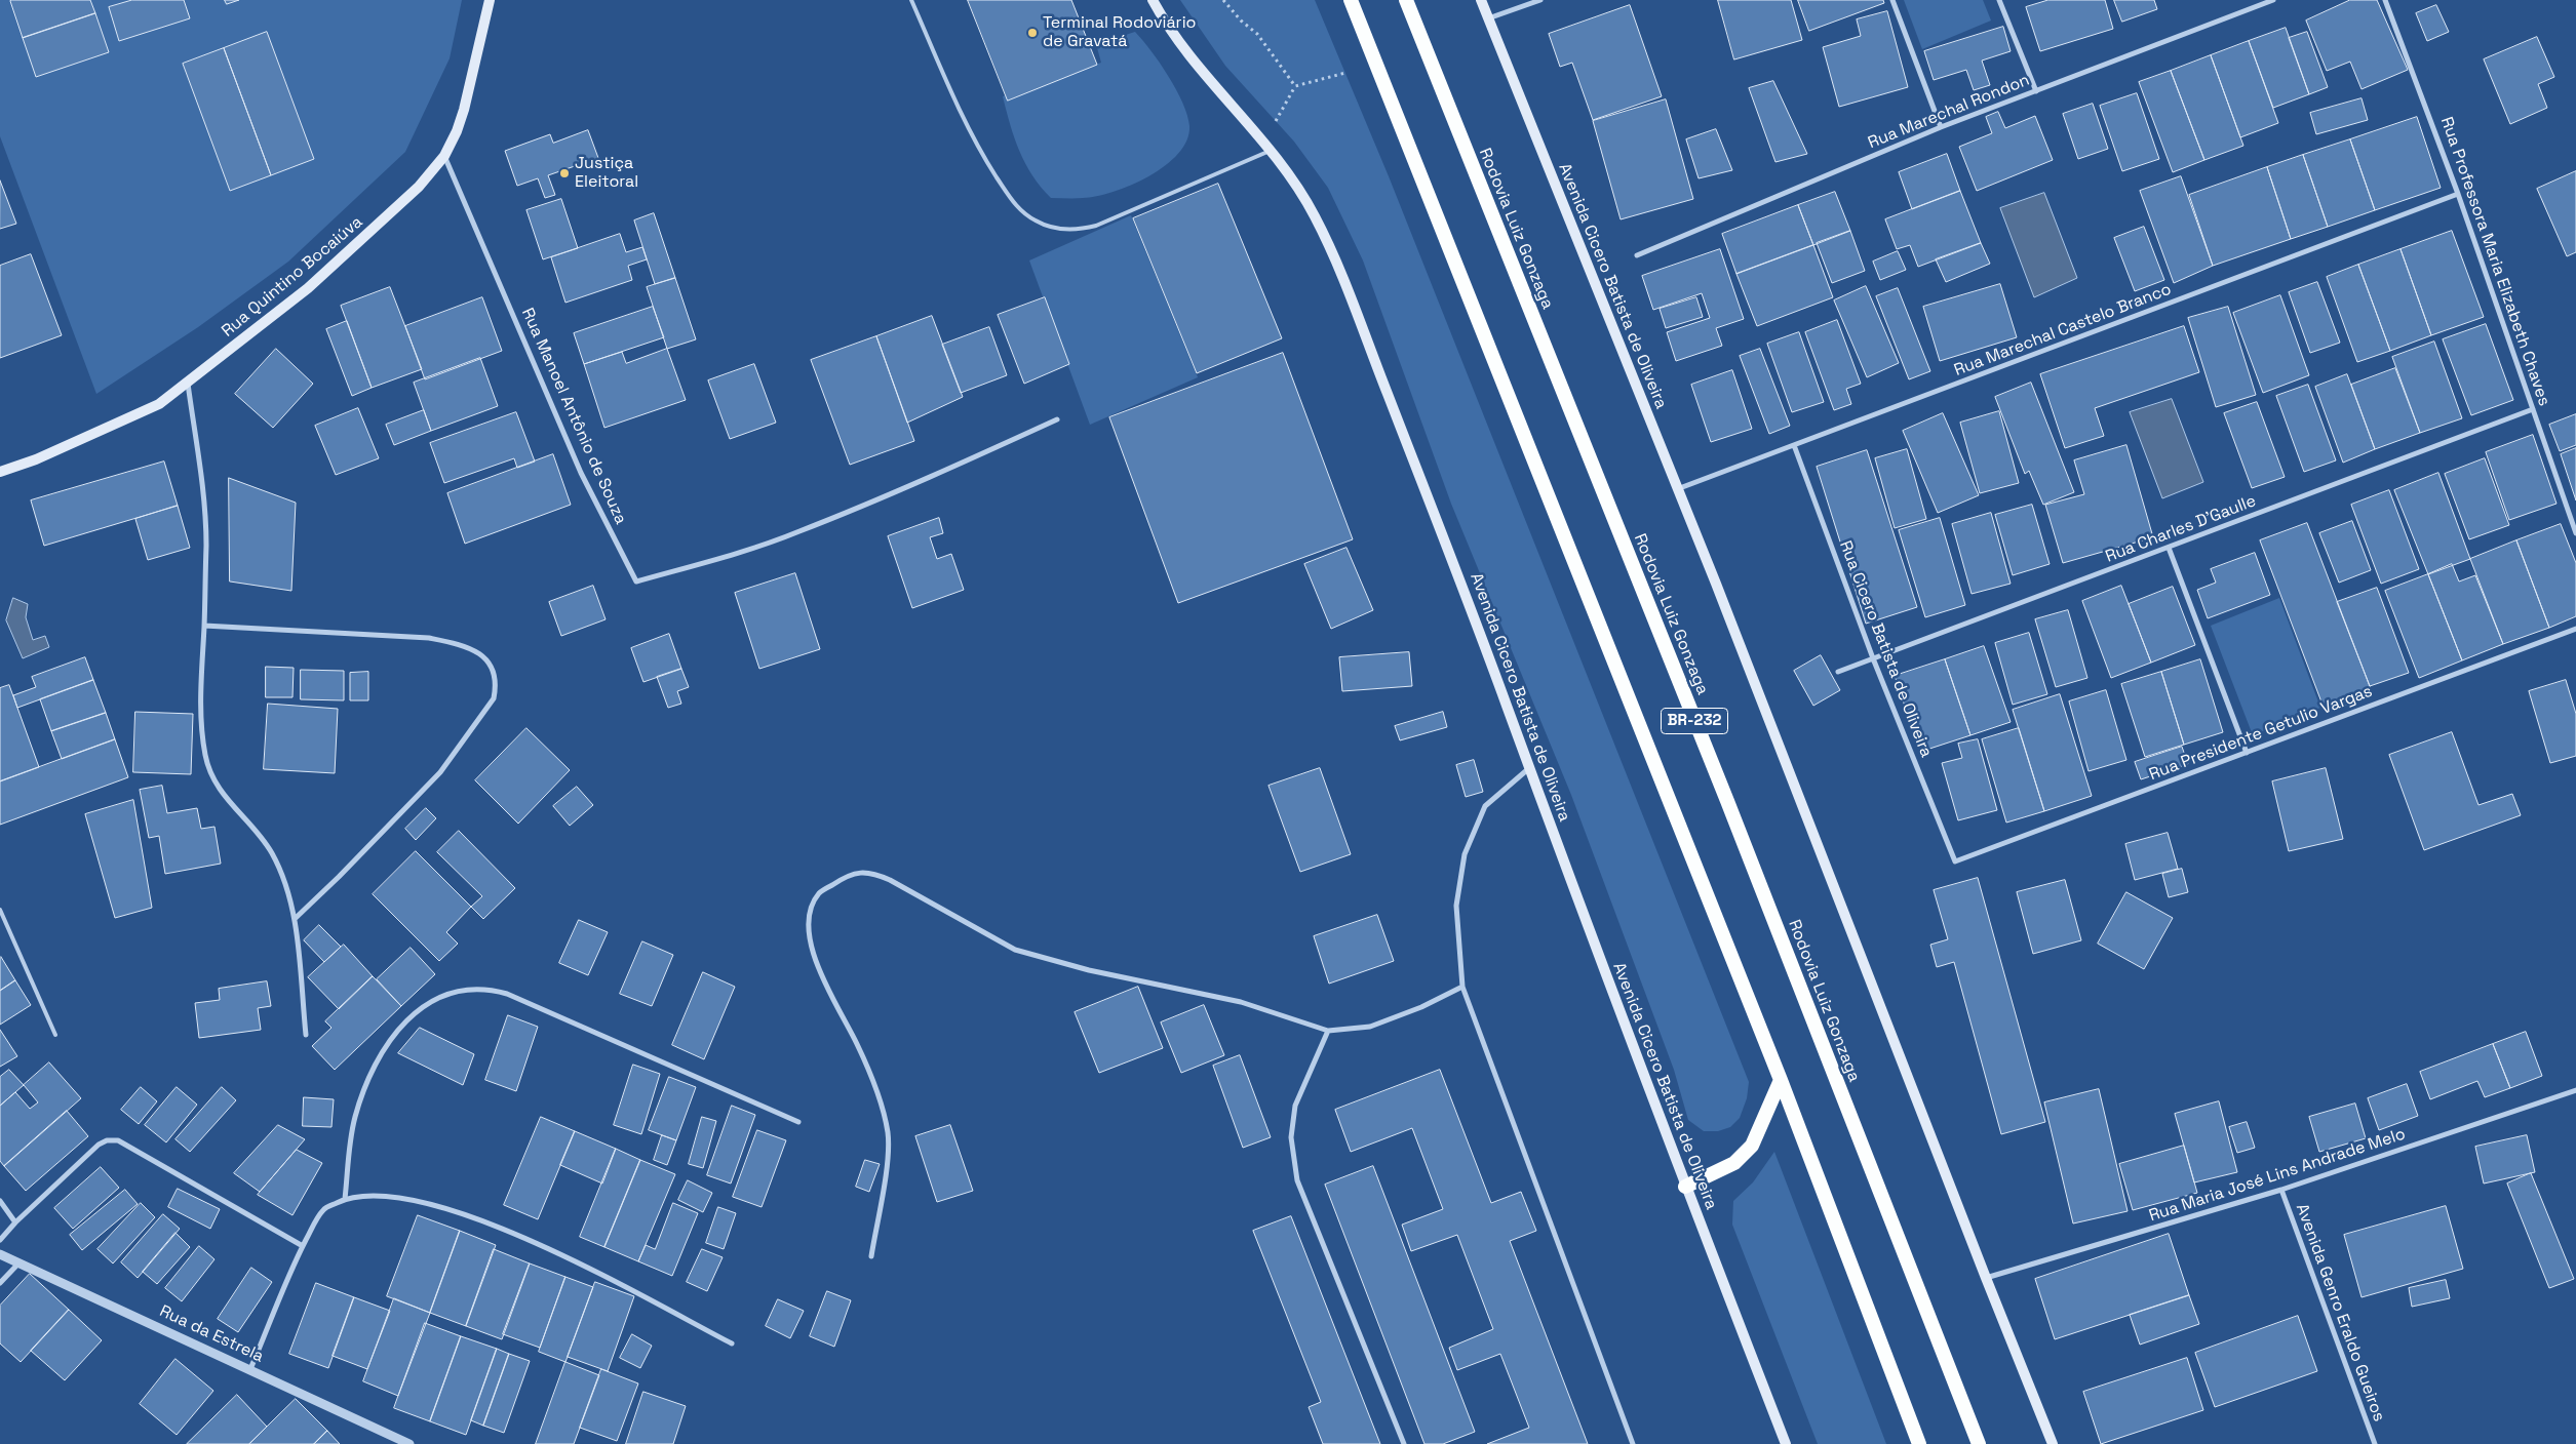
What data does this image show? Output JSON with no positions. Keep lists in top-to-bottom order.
{
  "streets": {
    "highway": ["Rodovia Luiz Gonzaga", "BR-232"],
    "main road": ["Rua Quintino Bocaiúva", "Avenida Cicero Batista de Oliveira"],
    "street": [
      "Rua Marechal Rondon",
      "Rua Professora Maria Elizabeth Chaves",
      "Rua Marechal Castelo Branco",
      "Rua Manoel Antônio de Souza",
      "Rua Charles D'Gaulle",
      "Rua Cicero Batista de Oliveira",
      "Rua Presidente Getulio Vargas",
      "Rua Maria José Lins Andrade Melo",
      "Avenida Genro Eraldo Gueiros",
      "Rua da Estrela"
    ]
  },
  "crossings": [
    ["Rua Professora Maria Elizabeth Chaves", "Rua Marechal Castelo Branco"],
    ["Rua Professora Maria Elizabeth Chaves", "Rua Charles D'Gaulle"],
    ["Rua Quintino Bocaiúva", "Rua Manoel Antônio de Souza"],
    ["Avenida Cicero Batista de Oliveira", "Rua Marechal Castelo Branco"],
    ["Avenida Cicero Batista de Oliveira", "Rua Maria José Lins Andrade Melo"],
    ["Rua Marechal Castelo Branco", "Rua Cicero Batista de Oliveira"],
    ["Rua Charles D'Gaulle", "Rua Cicero Batista de Oliveira"],
    ["Rua Cicero Batista de Oliveira", "Rua Presidente Getulio Vargas"],
    ["Rua Maria José Lins Andrade Melo", "Avenida Genro Eraldo Gueiros"]
  ],
  "places": ["Terminal Rodoviário de Gravatá", "Justiça Eleitoral"]
}
